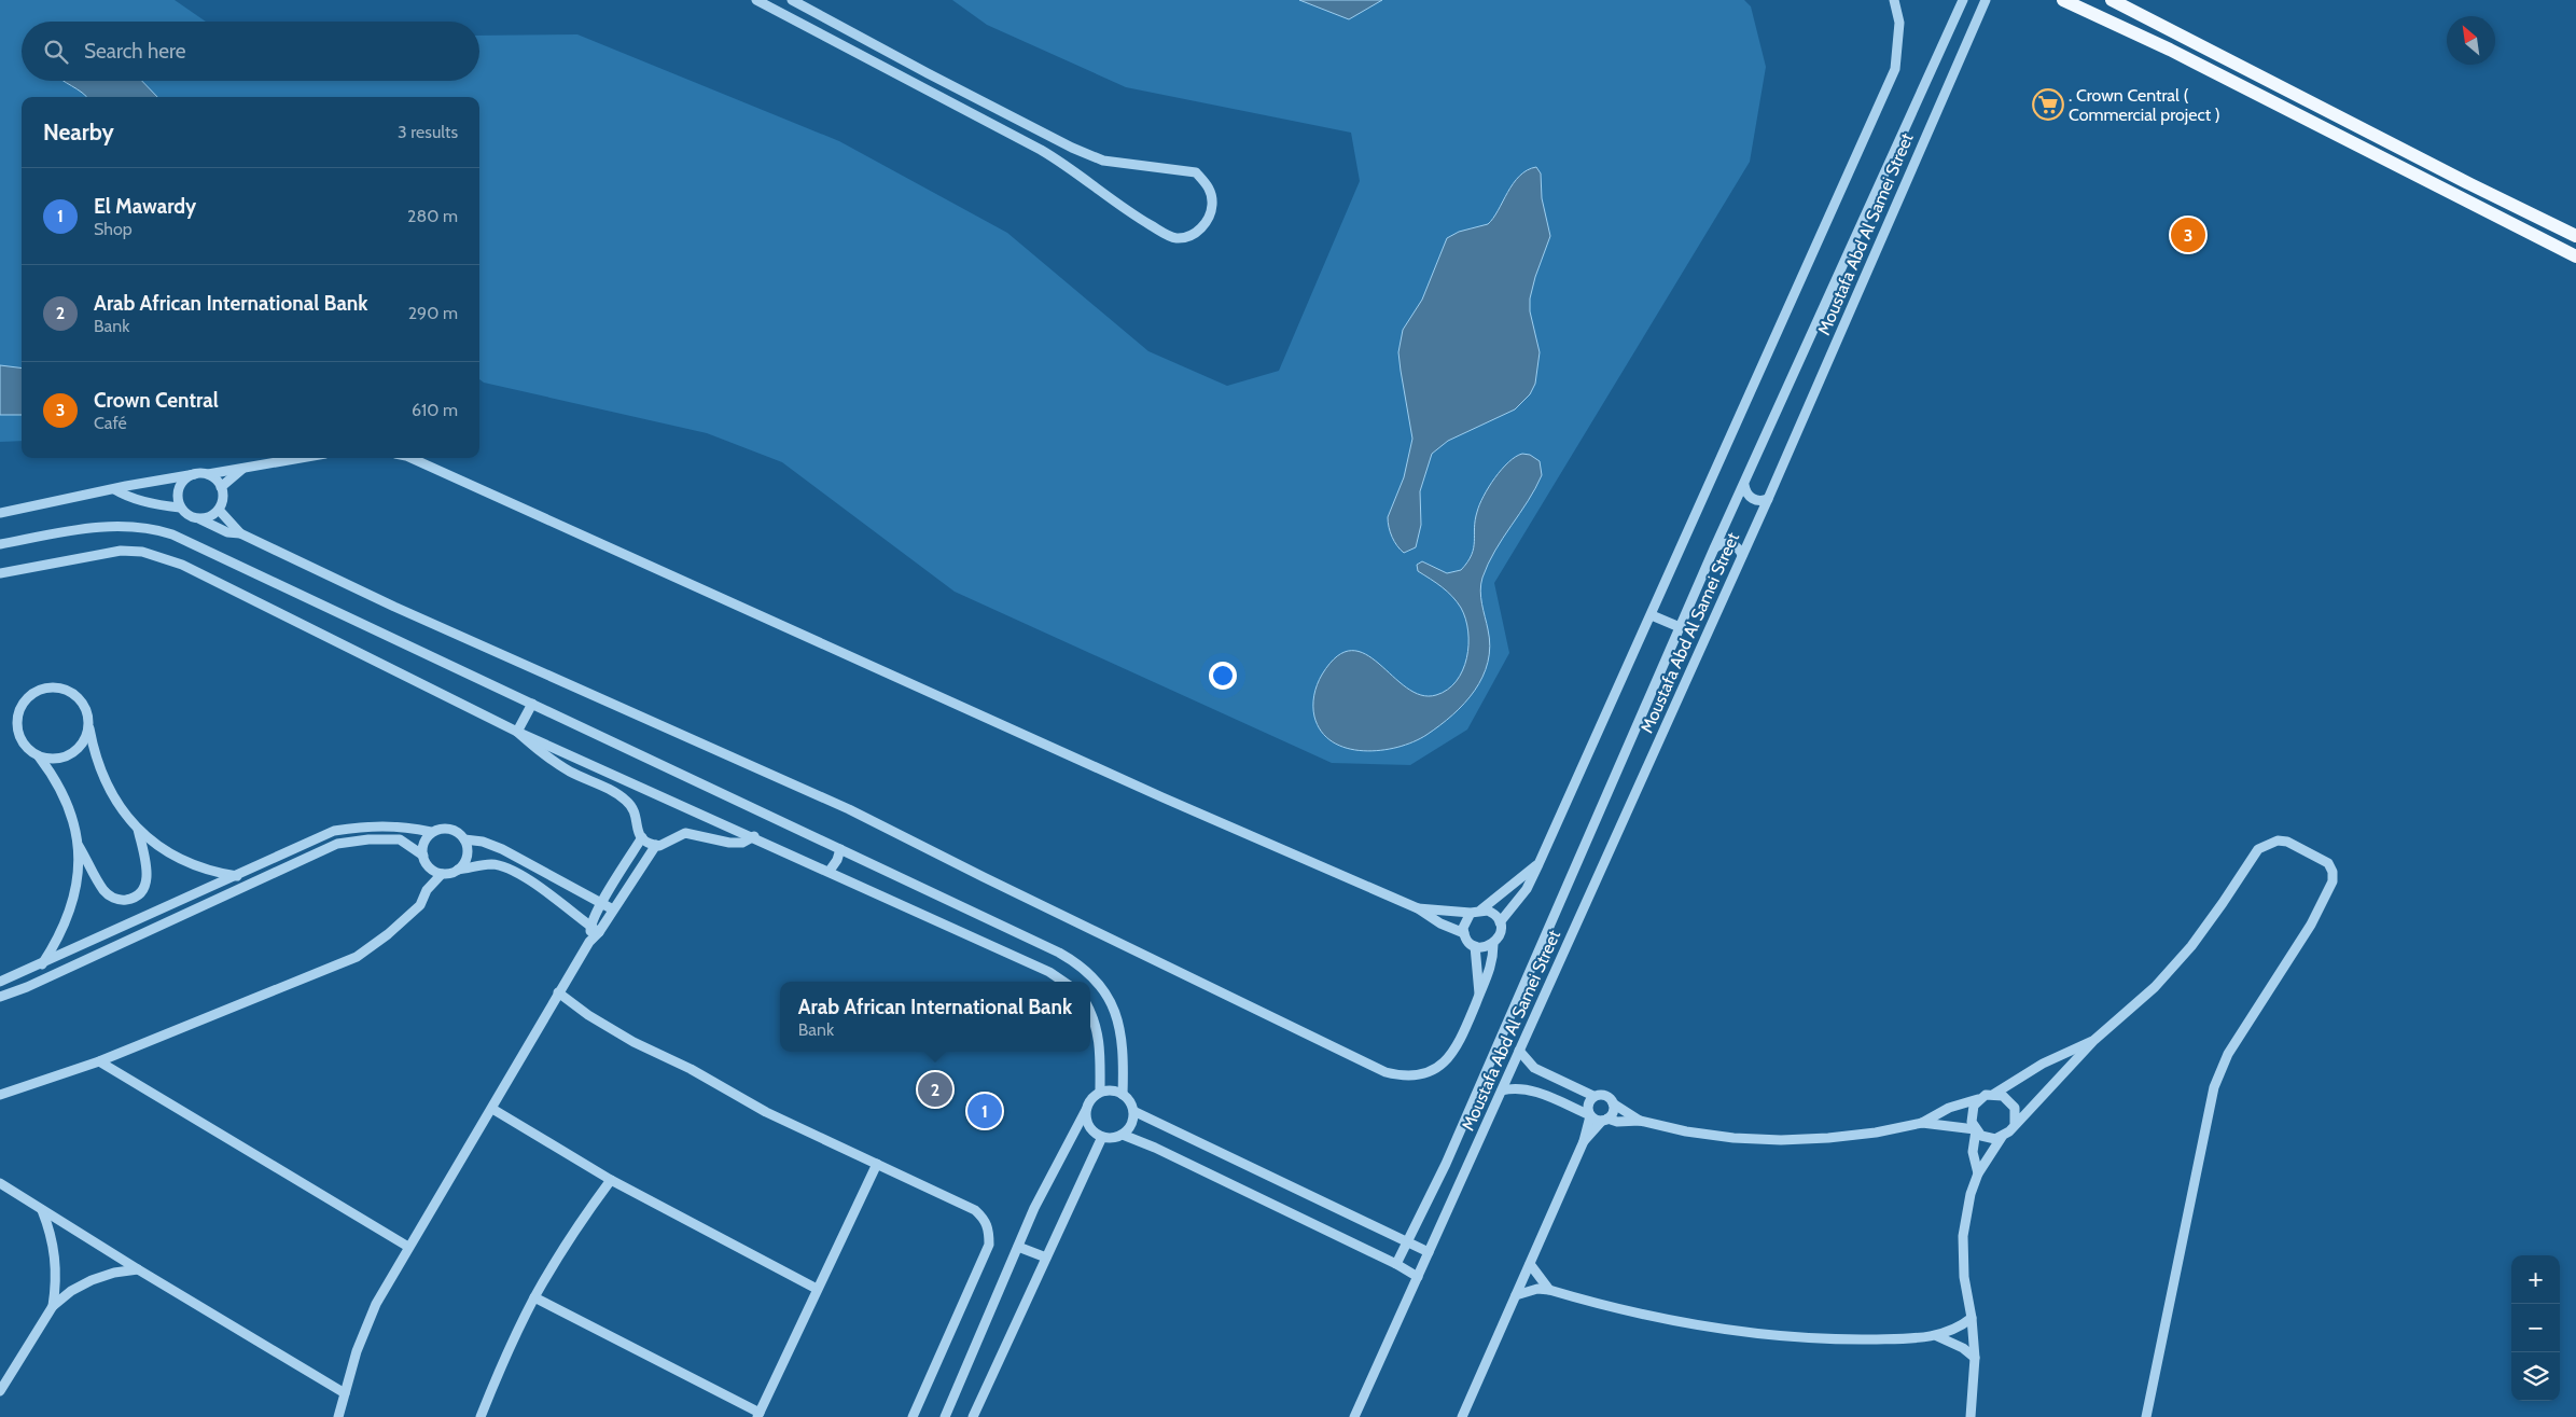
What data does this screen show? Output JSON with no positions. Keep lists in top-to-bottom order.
{
  "streets": {
    "street": ["Moustafa Abd Al Samei Street"]
  },
  "places": {
    "supermarket": [". Crown Central ( Commercial project )"]
  },
  "north": "top left",
  "page": {
    "search": "Search here",
    "heading": ["Nearby", "3 results"],
    "list": [
      {
        "mark": "1",
        "name": "El Mawardy",
        "note": "Shop",
        "value": "280 m"
      },
      {
        "mark": "2",
        "name": "Arab African International Bank",
        "note": "Bank",
        "value": "290 m"
      },
      {
        "mark": "3",
        "name": "Crown Central",
        "note": "Café",
        "value": "610 m"
      }
    ],
    "pins": ["3", "2", "1"],
    "popup": ["Arab African International Bank", "Bank"],
    "map_buttons": ["+", "−"]
  }
}
